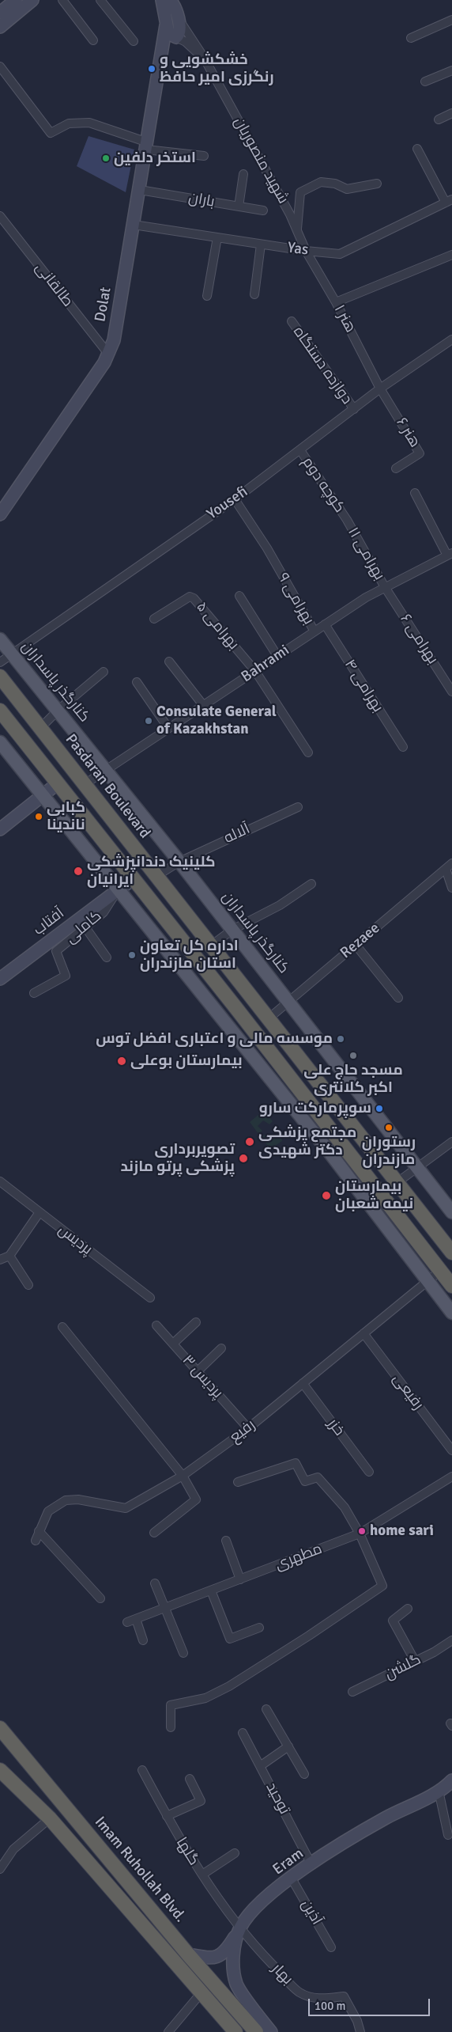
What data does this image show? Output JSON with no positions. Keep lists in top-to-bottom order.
{
  "streets": {
    "highway": ["Pasdaran Boulevard", "Imam Ruhollah Blvd."],
    "main road": [
      "Dolat",
      "کنارگذر پاسداران",
      "آفتاب",
      "Eram"
    ],
    "street": [
      "شهید منصوریان",
      "باران",
      "Yas",
      "طالقانی",
      "هنر ۱",
      "دوازده دستگاه",
      "هنر ۶",
      "کوچه دوم",
      "Yousefi",
      "بهرامی ۱۱",
      "بهرامی ۹",
      "بهرامی ۵",
      "بهرامی ۶",
      "Bahrami",
      "بهرامی ۴",
      "آلاله",
      "کاملی",
      "Rezaee",
      "پردیس",
      "پردیس ۳",
      "رفیعی",
      "خزر",
      "رفیع",
      "مطهری",
      "گلشن",
      "توحید",
      "گلها",
      "آذین",
      "بهار"
    ]
  },
  "crossings": [
    ["شهید منصوریان", "Yas"],
    ["شهید منصوریان", "Dolat"],
    ["شهید منصوریان", "هنر ۱"],
    ["باران", "Dolat"],
    ["Yas", "Dolat"],
    ["Yas", "هنر ۱"],
    ["طالقانی", "Dolat"],
    ["هنر ۱", "هنر ۶"],
    ["هنر ۱", "Yousefi"],
    ["دوازده دستگاه", "Yousefi"],
    ["هنر ۶", "Yousefi"],
    ["کوچه دوم", "Yousefi"],
    ["کوچه دوم", "بهرامی ۱۱"],
    ["Yousefi", "بهرامی ۹"],
    ["Yousefi", "کنارگذر پاسداران"],
    ["بهرامی ۱۱", "بهرامی ۶"],
    ["بهرامی ۱۱", "Bahrami"],
    ["بهرامی ۹", "Bahrami"],
    ["بهرامی ۵", "Bahrami"],
    ["بهرامی ۶", "Bahrami"],
    ["Bahrami", "کنارگذر پاسداران"],
    ["Bahrami", "بهرامی ۴"],
    ["Bahrami", "Pasdaran Boulevard"],
    ["کنارگذر پاسداران", "آلاله"],
    ["کنارگذر پاسداران", "Rezaee"],
    ["Pasdaran Boulevard", "آلاله"],
    ["Pasdaran Boulevard", "Rezaee"],
    ["آفتاب", "کاملی"],
    ["پردیس ۳", "رفیع"],
    ["رفیعی", "رفیع"],
    ["خزر", "رفیع"],
    ["توحید", "Eram"],
    ["گلها", "Eram"],
    ["گلها", "بهار"],
    ["Eram", "Imam Ruhollah Blvd."],
    ["Eram", "آذین"],
    ["Eram", "بهار"]
  ],
  "places": [
    "خشکشویی و رنگرزی امیر حافظ",
    "استخر دلفین",
    "Consulate General of Kazakhstan",
    "کبابی ناندینا",
    "کلینیک دندانپزشکی ایرانیان",
    "اداره کل تعاون استان مازندران",
    "موسسه مالی و اعتباری افضل توس",
    "مسجد حاج علی اکبر کلانتری",
    "بیمارستان بوعلی",
    "سوپرمارکت سارو",
    "رستوران مازندران",
    "مجتمع پزشکی دکتر شهیدی",
    "تصویربرداری پزشکی پرتو مازند",
    "بیمارستان نیمه شعبان",
    "home sari"
  ],
  "scale_bar": "100 m"
}
